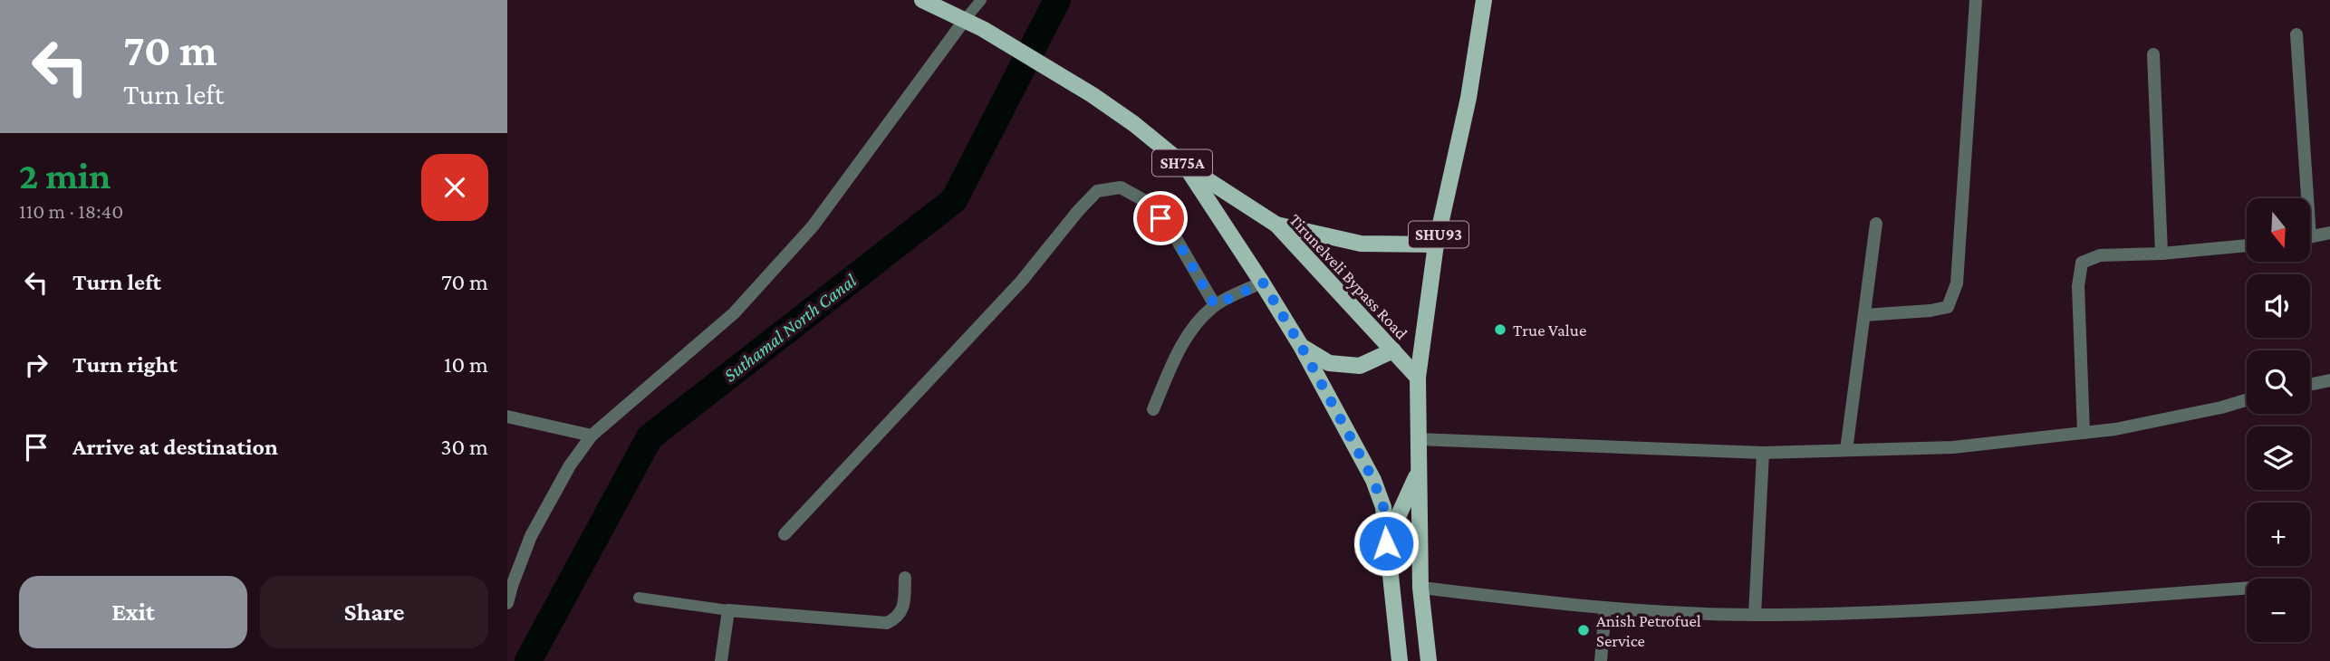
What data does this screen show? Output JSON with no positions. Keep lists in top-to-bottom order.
{
  "streets": {
    "main road": ["SH75A", "SHU93", "Tirunelveli Bypass Road"]
  },
  "crossings": [
    ["SHU93", "Tirunelveli Bypass Road"]
  ],
  "water": ["Suthamal North Canal"],
  "places": ["True Value", "Anish Petrofuel Service"],
  "north": "bottom",
  "page": {
    "turn": ["70 m", "Turn left"],
    "heading": ["2 min", "110 m · 18:40"],
    "map_buttons": ["+", "−"],
    "list": [
      {
        "name": "Turn left",
        "value": "70 m"
      },
      {
        "name": "Turn right",
        "value": "10 m"
      },
      {
        "name": "Arrive at destination",
        "value": "30 m"
      }
    ],
    "buttons": ["Exit", "Share"]
  }
}
